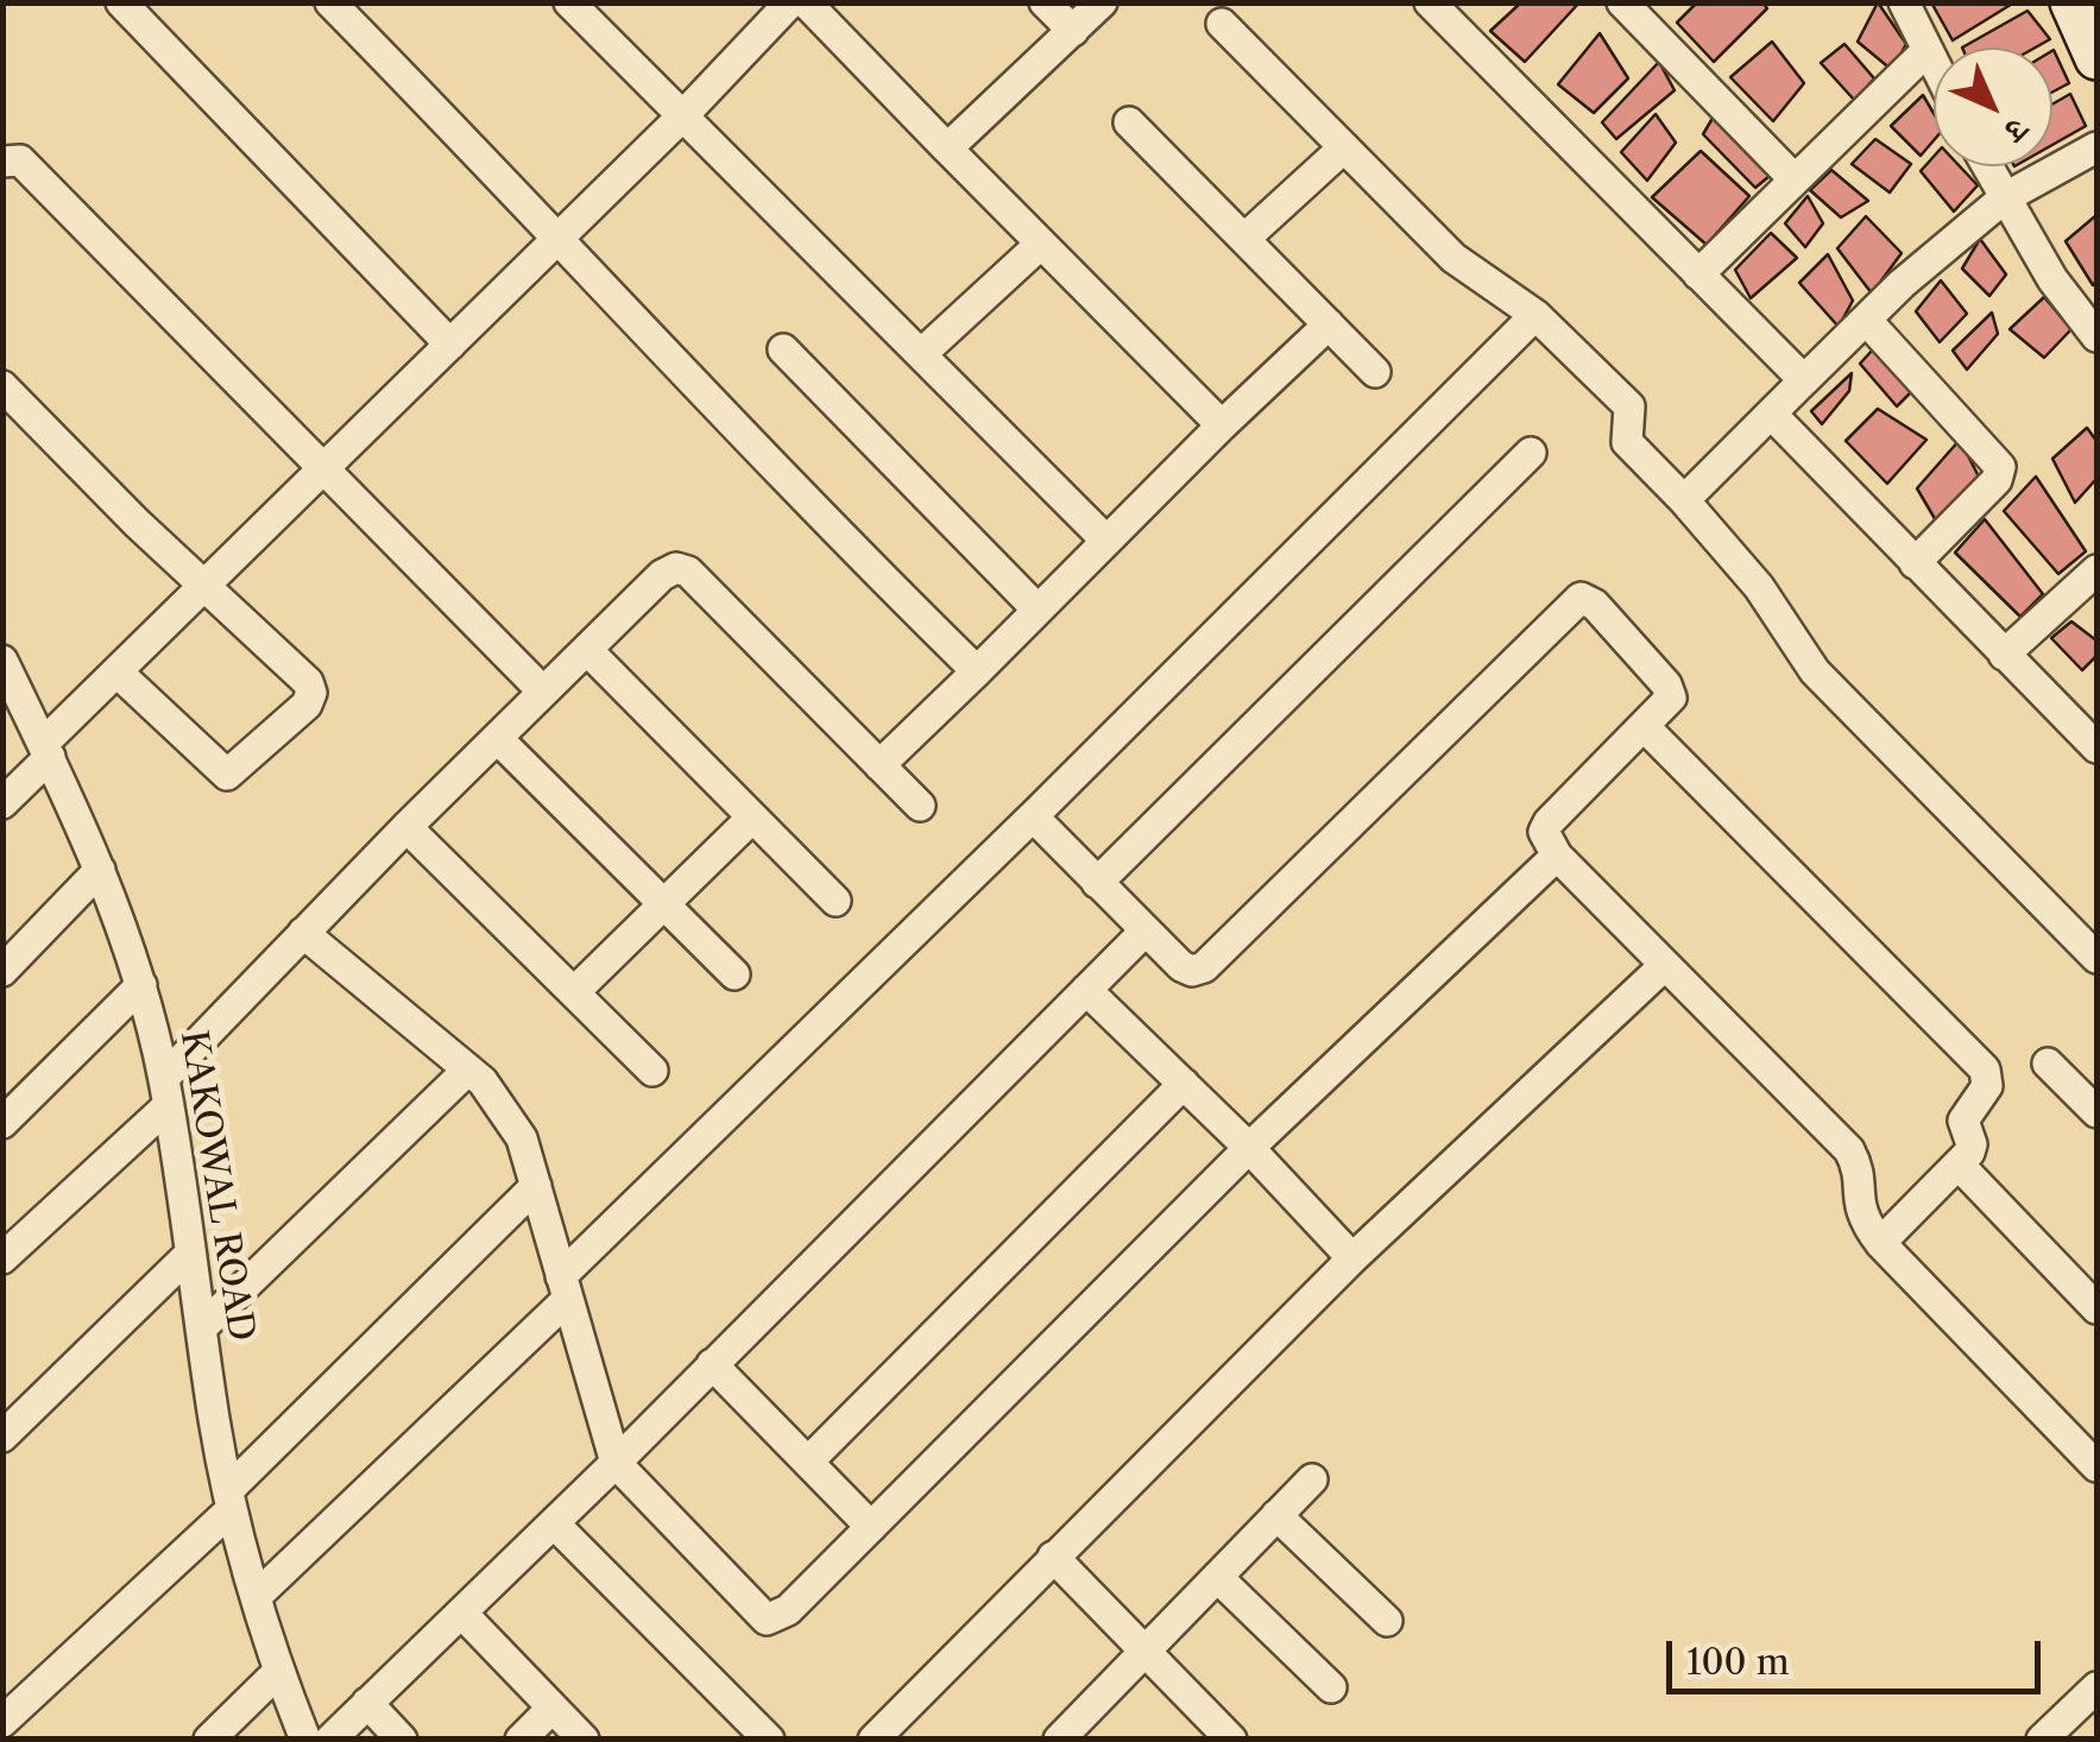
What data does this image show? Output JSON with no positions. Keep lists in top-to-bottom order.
{
  "streets": {
    "street": ["KAKOWAL ROAD"]
  },
  "scale_bar": "100 m",
  "north": "bottom right"
}
